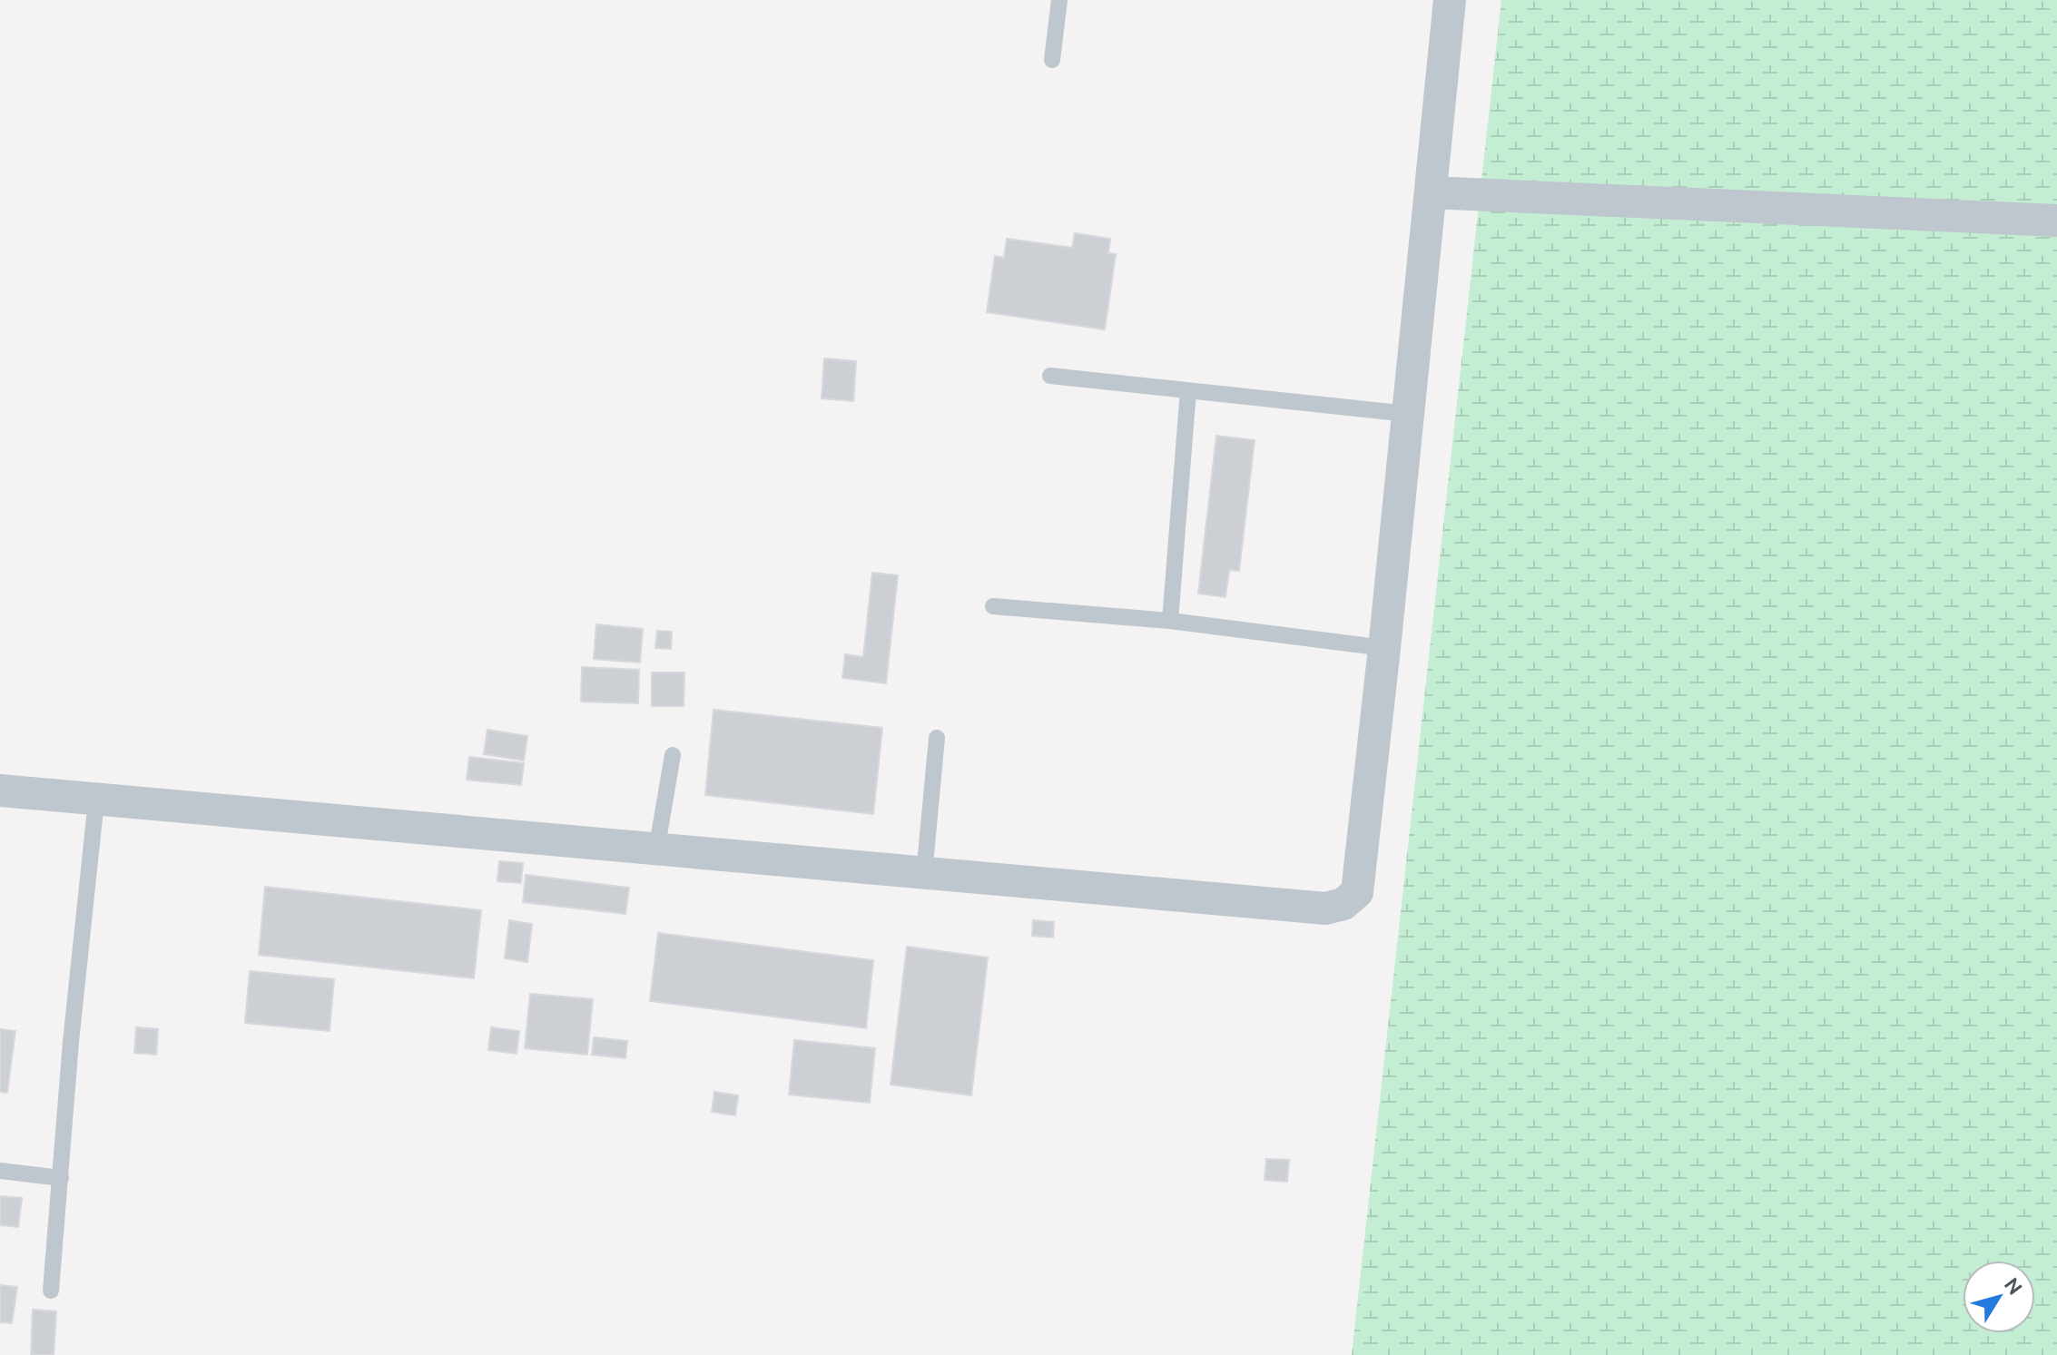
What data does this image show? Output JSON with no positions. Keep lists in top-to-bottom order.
{
  "north": "top right"
}
